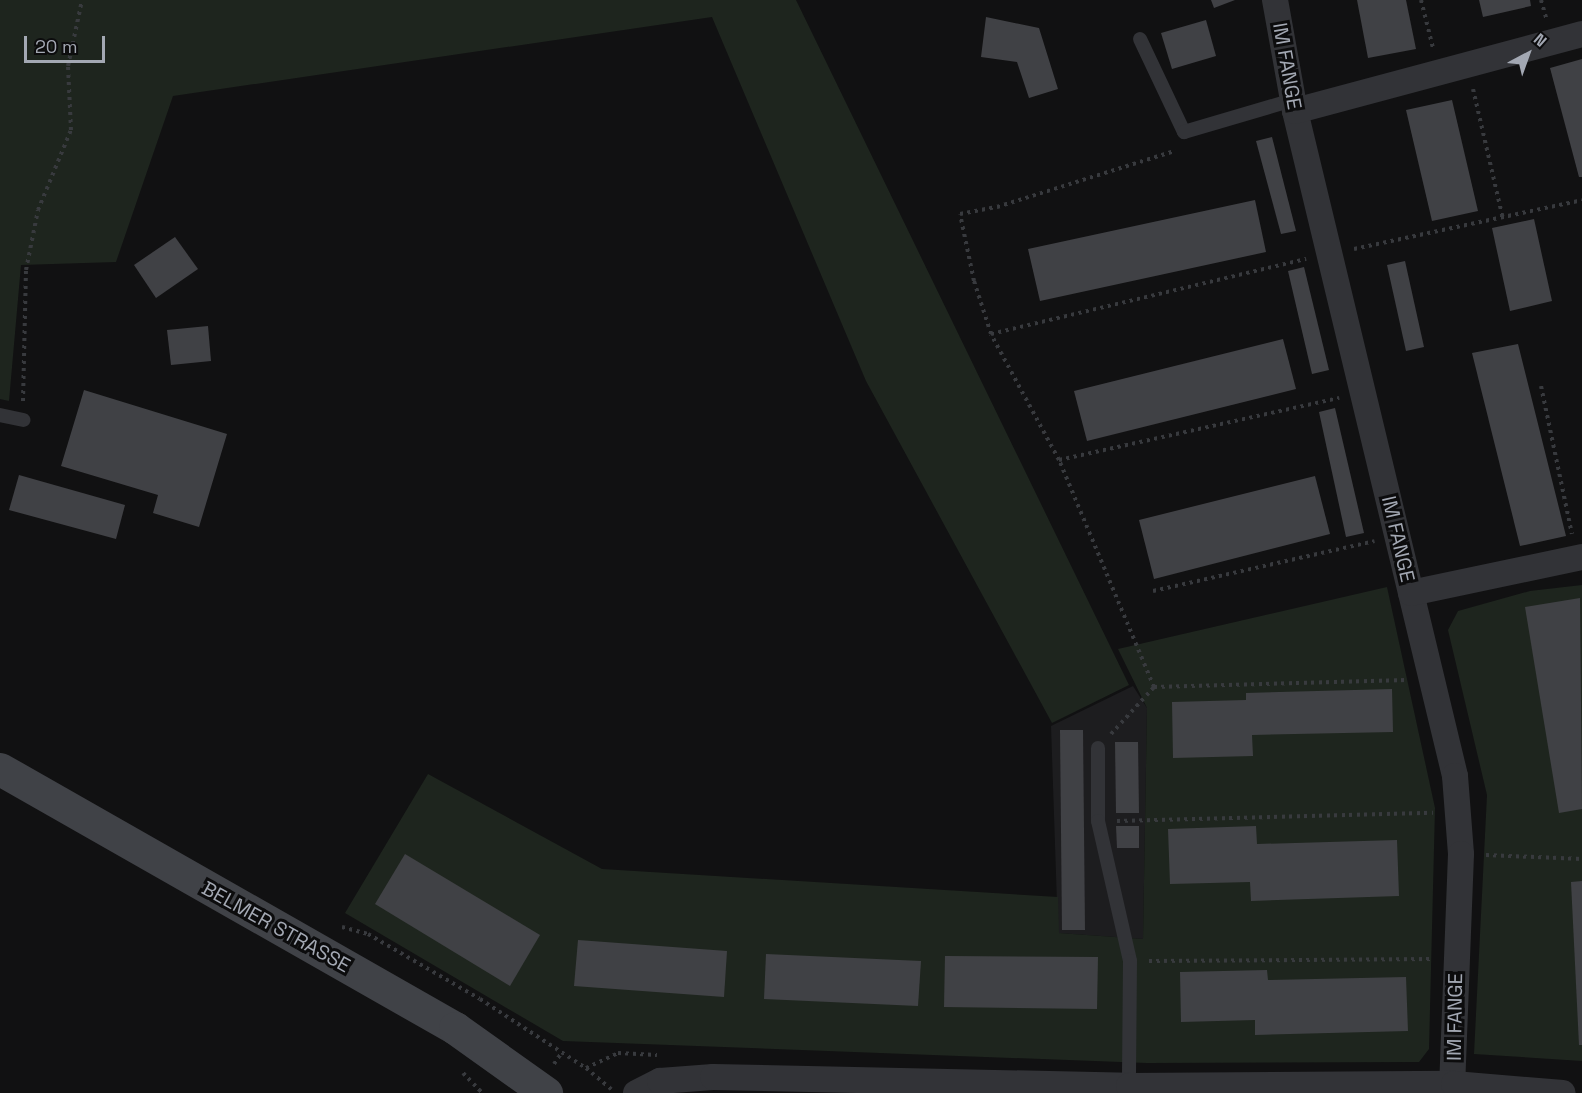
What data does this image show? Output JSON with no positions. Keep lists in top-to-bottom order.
{
  "streets": {
    "street": ["IM FANGE", "BELMER STRASSE"]
  },
  "scale_bar": "20 m",
  "north": "top right"
}
